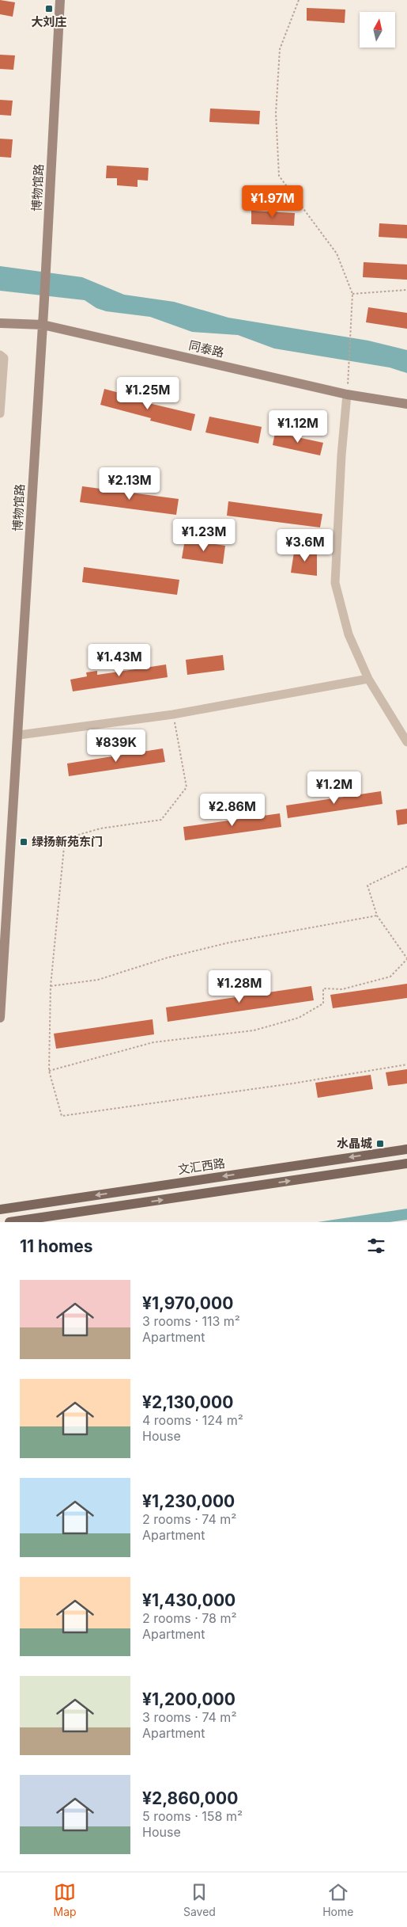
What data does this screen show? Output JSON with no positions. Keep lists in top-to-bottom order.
{
  "streets": {
    "main road": ["文汇西路"],
    "street": ["博物馆路", "同泰路"]
  },
  "crossings": [
    ["博物馆路", "同泰路"]
  ],
  "places": {
    "transit": ["大刘庄", "绿扬新苑东门", "水晶城"]
  },
  "north": "top",
  "page": {
    "price": [
      "¥1.97M",
      "¥1.25M",
      "¥1.12M",
      "¥2.13M",
      "¥1.23M",
      "¥3.6M",
      "¥1.43M",
      "¥839K",
      "¥1.2M",
      "¥2.86M",
      "¥1.28M"
    ],
    "heading": "11 homes",
    "list": [
      {
        "name": "¥1,970,000",
        "note": "3 rooms · 113 m² · Apartment"
      },
      {
        "name": "¥2,130,000",
        "note": "4 rooms · 124 m² · House"
      },
      {
        "name": "¥1,230,000",
        "note": "2 rooms · 74 m² · Apartment"
      },
      {
        "name": "¥1,430,000",
        "note": "2 rooms · 78 m² · Apartment"
      },
      {
        "name": "¥1,200,000",
        "note": "3 rooms · 74 m² · Apartment"
      },
      {
        "name": "¥2,860,000",
        "note": "5 rooms · 158 m² · House"
      }
    ],
    "tabs": ["Map", "Saved", "Home"]
  }
}
